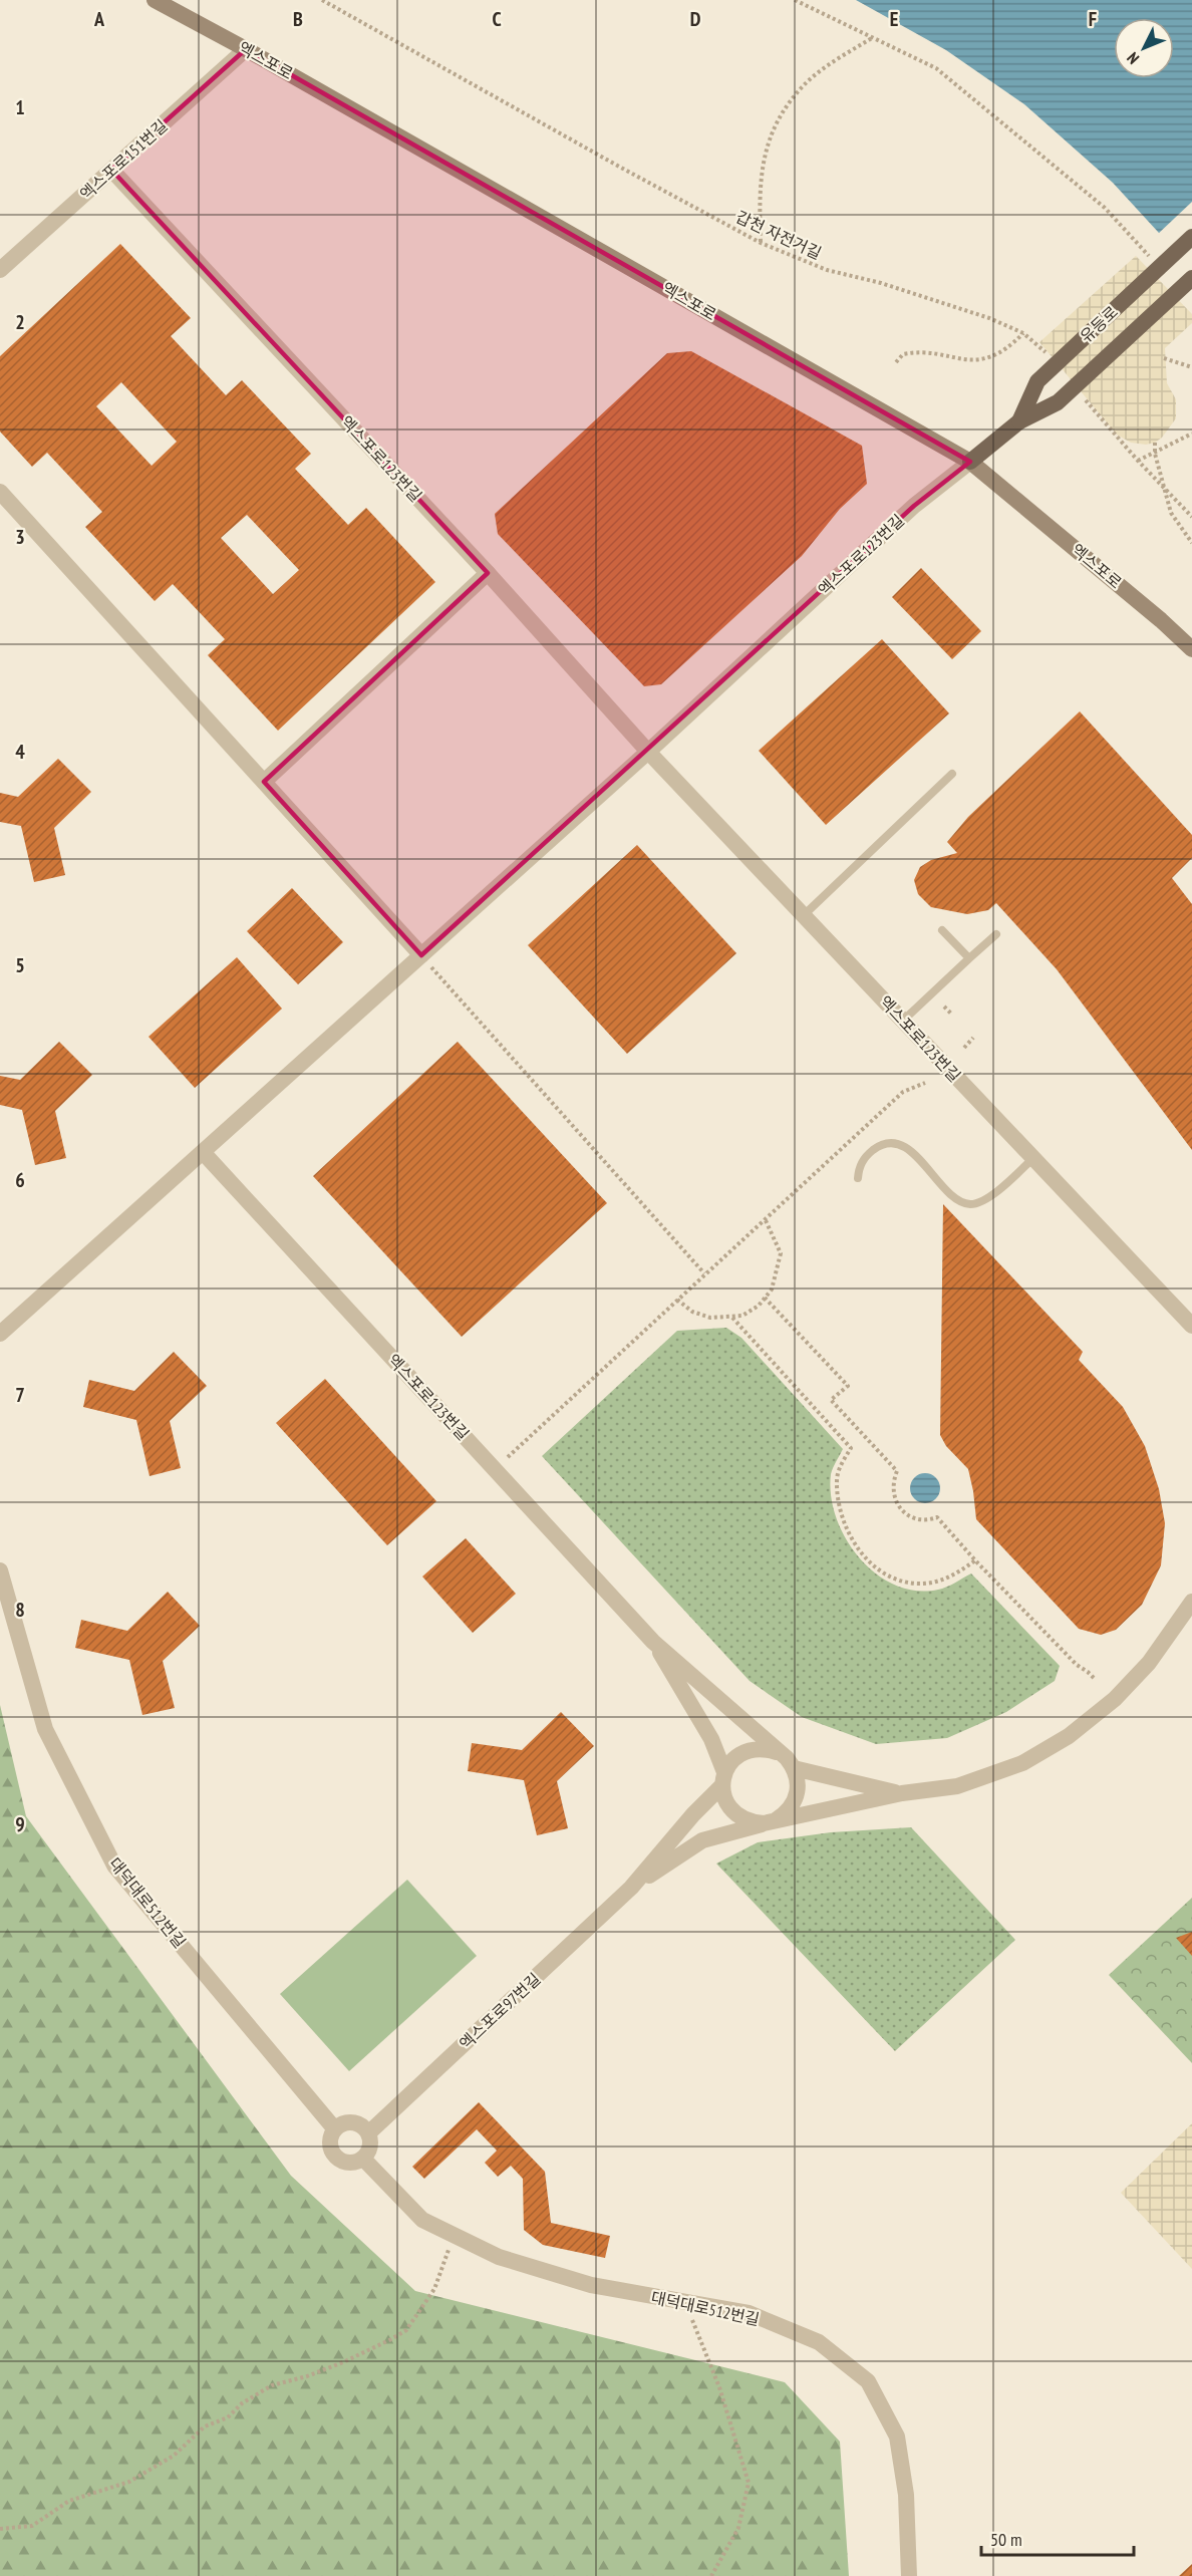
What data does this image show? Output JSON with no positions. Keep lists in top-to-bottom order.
{
  "streets": {
    "main road": ["엑스포로", "유등로"],
    "street": [
      "엑스포로151번길",
      "엑스포로123번길",
      "대덕대로512번길",
      "엑스포로97번길"
    ],
    "path": ["갑천 자전거길"]
  },
  "crossings": [
    ["엑스포로", "엑스포로151번길"],
    ["엑스포로", "유등로"],
    ["엑스포로", "엑스포로123번길"],
    ["엑스포로151번길", "엑스포로123번길"],
    ["유등로", "엑스포로123번길"],
    ["대덕대로512번길", "엑스포로97번길"]
  ],
  "scale_bar": "50 m",
  "north": "bottom left",
  "grid": {
    "columns": [
      "A",
      "B",
      "C",
      "D",
      "E",
      "F"
    ],
    "rows": [
      "1",
      "2",
      "3",
      "4",
      "5",
      "6",
      "7",
      "8",
      "9"
    ]
  }
}
